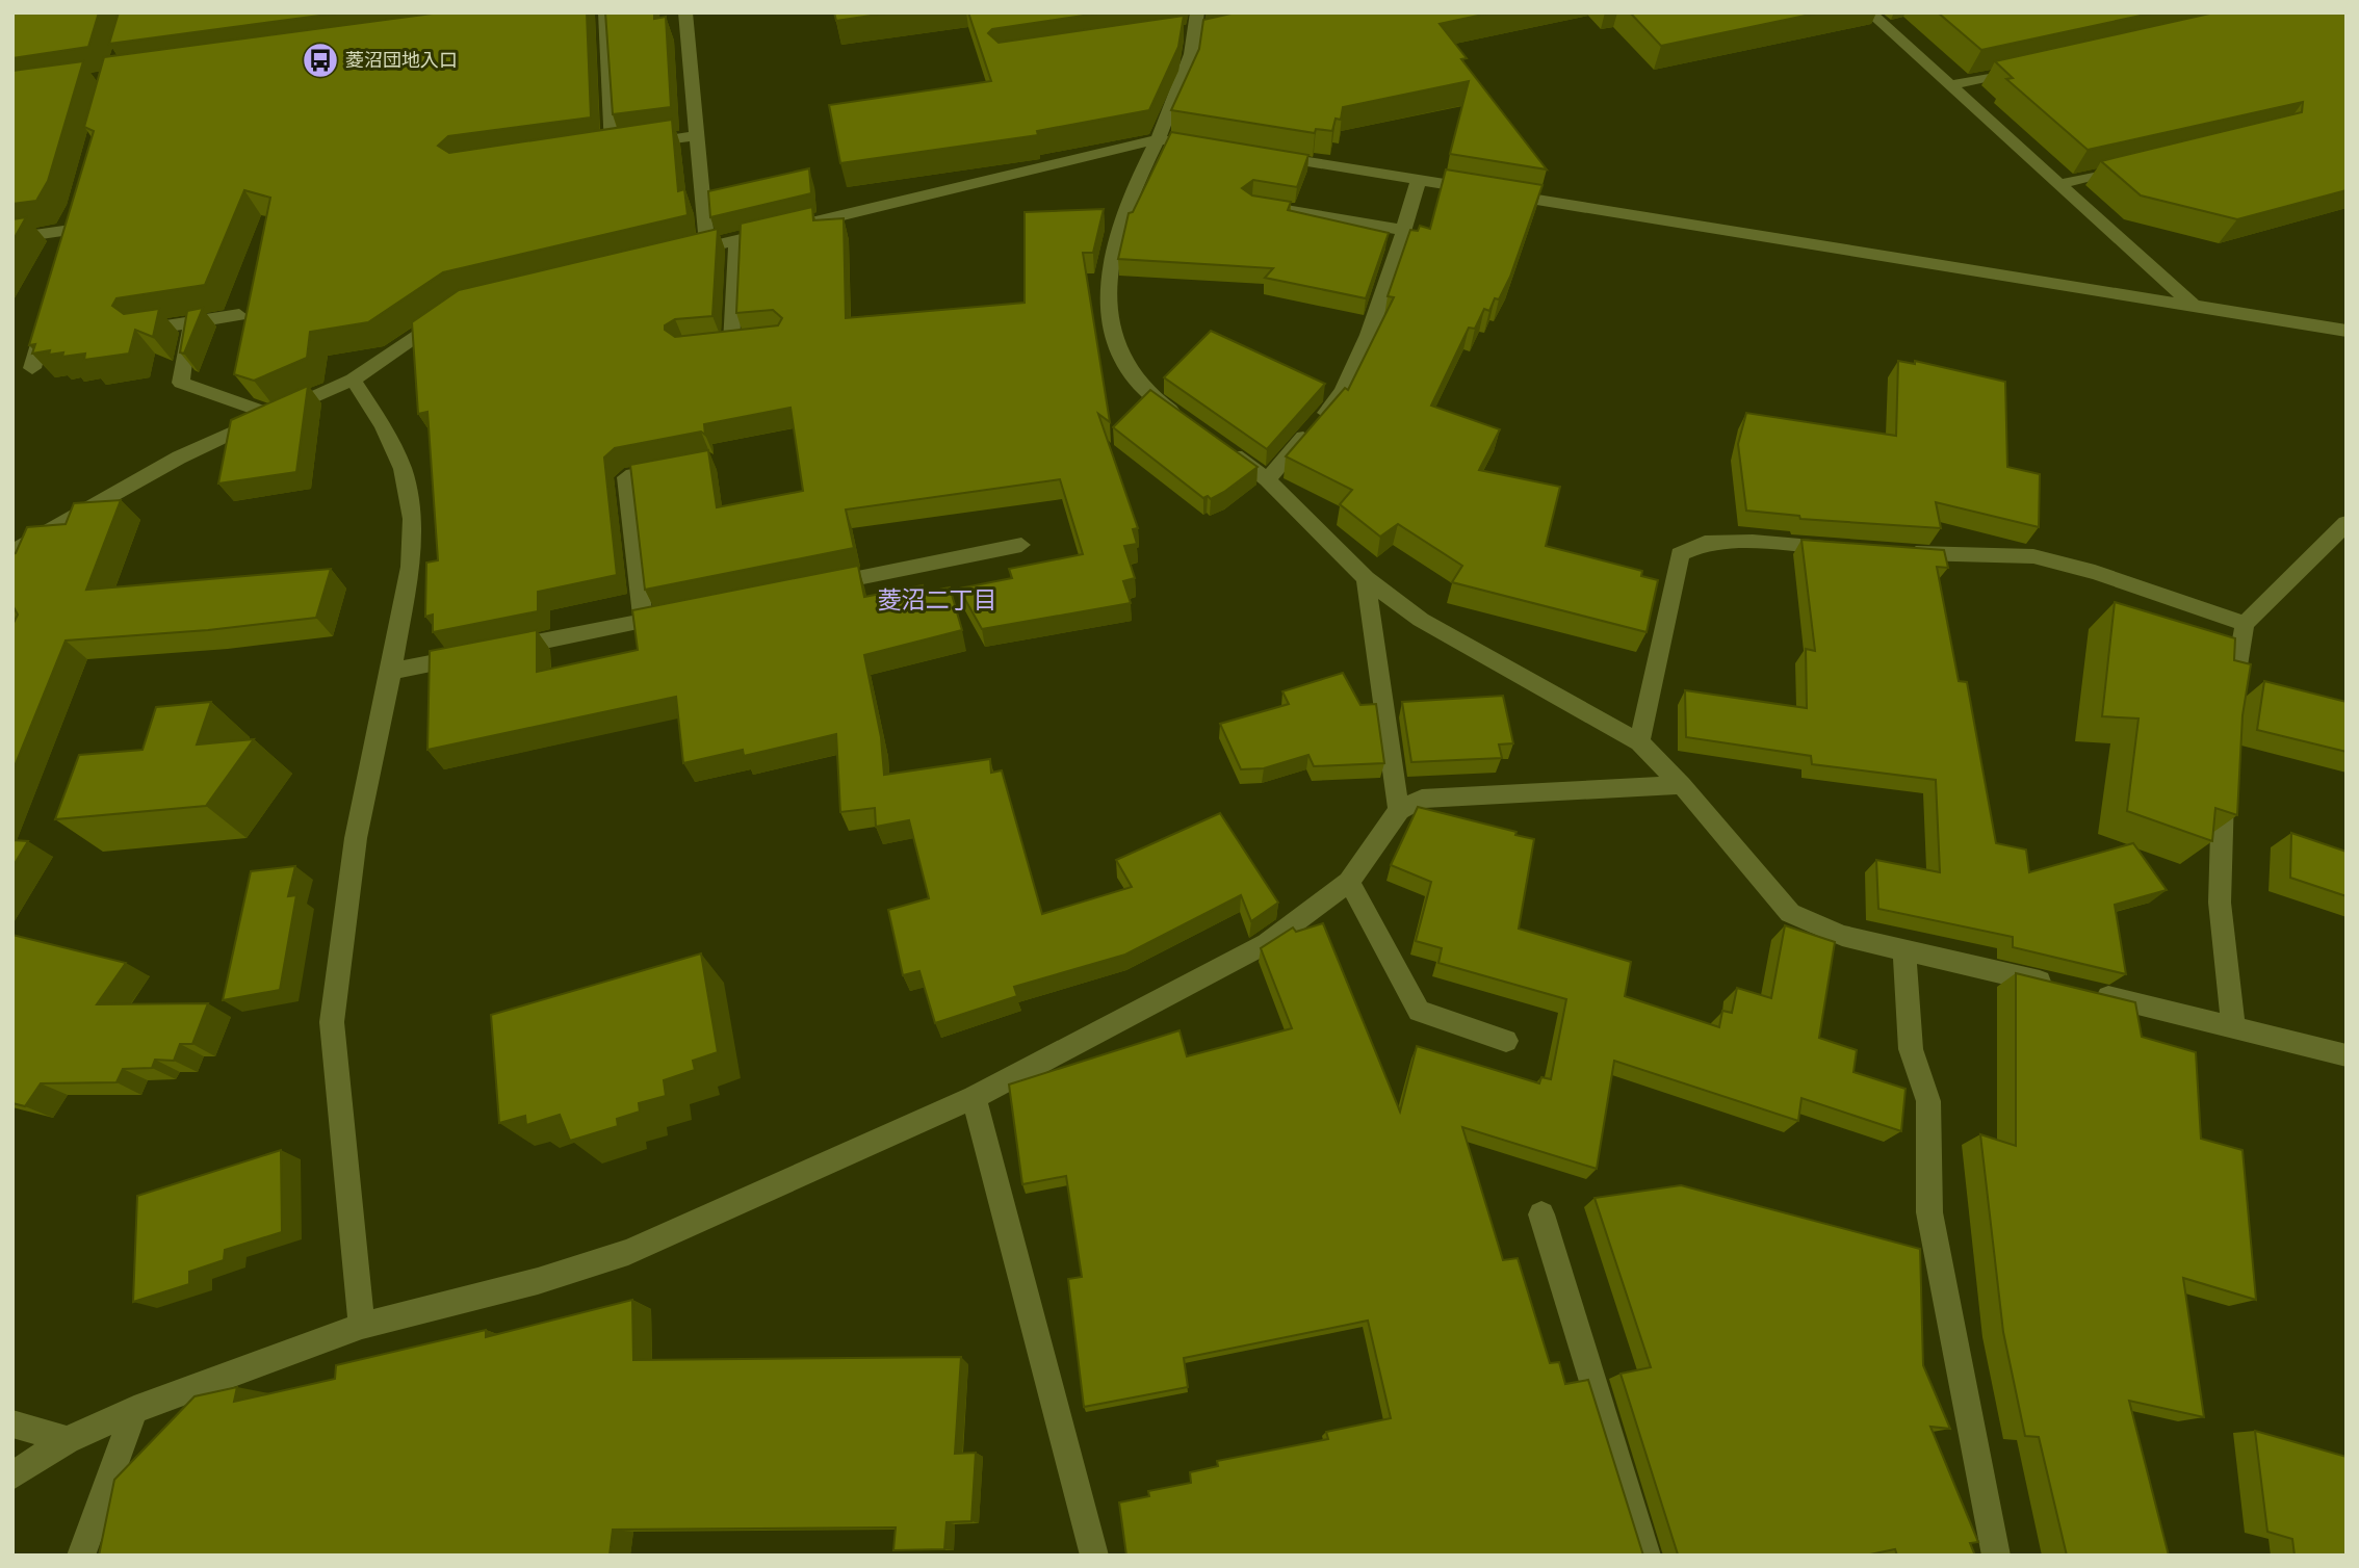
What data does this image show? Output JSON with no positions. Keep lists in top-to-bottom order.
{
  "districts": ["菱沼二丁目"],
  "places": {
    "bus stop": ["菱沼団地入口"]
  }
}
